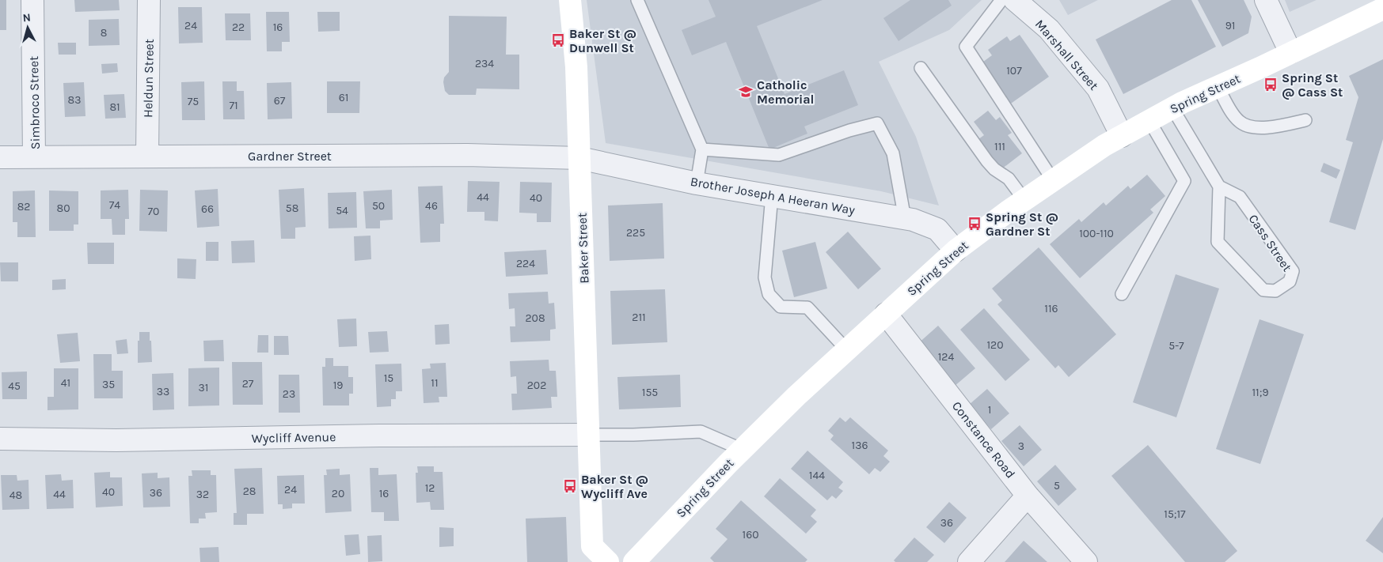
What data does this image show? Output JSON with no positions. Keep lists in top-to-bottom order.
{
  "streets": {
    "main road": ["Spring Street", "Baker Street"],
    "street": [
      "Marshall Street",
      "Heldun Street",
      "Simbroco Street",
      "Gardner Street",
      "Brother Joseph A Heeran Way",
      "Wycliff Avenue",
      "Constance Road"
    ],
    "lane": ["Cass Street"]
  },
  "crossings": [
    ["Marshall Street", "Spring Street"],
    ["Heldun Street", "Gardner Street"],
    ["Spring Street", "Brother Joseph A Heeran Way"],
    ["Spring Street", "Constance Road"],
    ["Simbroco Street", "Gardner Street"],
    ["Gardner Street", "Brother Joseph A Heeran Way"],
    ["Gardner Street", "Baker Street"],
    ["Brother Joseph A Heeran Way", "Baker Street"],
    ["Baker Street", "Wycliff Avenue"]
  ],
  "places": {
    "bus stop": [
      "Baker St @ Dunwell St",
      "Spring St @ Cass St",
      "Spring St @ Gardner St",
      "Baker St @ Wycliff Ave"
    ],
    "school or university": ["Catholic Memorial"]
  },
  "house_numbers": [
    "24",
    "91",
    "22",
    "16",
    "8",
    "234",
    "107",
    "61",
    "83",
    "67",
    "75",
    "71",
    "81",
    "111",
    "44",
    "40",
    "74",
    "50",
    "46",
    "82",
    "80",
    "58",
    "66",
    "54",
    "70",
    "225",
    "100-110",
    "224",
    "116",
    "211",
    "208",
    "120",
    "5-7",
    "124",
    "15",
    "41",
    "11",
    "27",
    "35",
    "19",
    "202",
    "45",
    "31",
    "33",
    "155",
    "11;9",
    "23",
    "1",
    "136",
    "3",
    "144",
    "5",
    "12",
    "24",
    "28",
    "40",
    "36",
    "20",
    "16",
    "44",
    "32",
    "48",
    "15;17",
    "36",
    "160"
  ],
  "north": "top"
}
